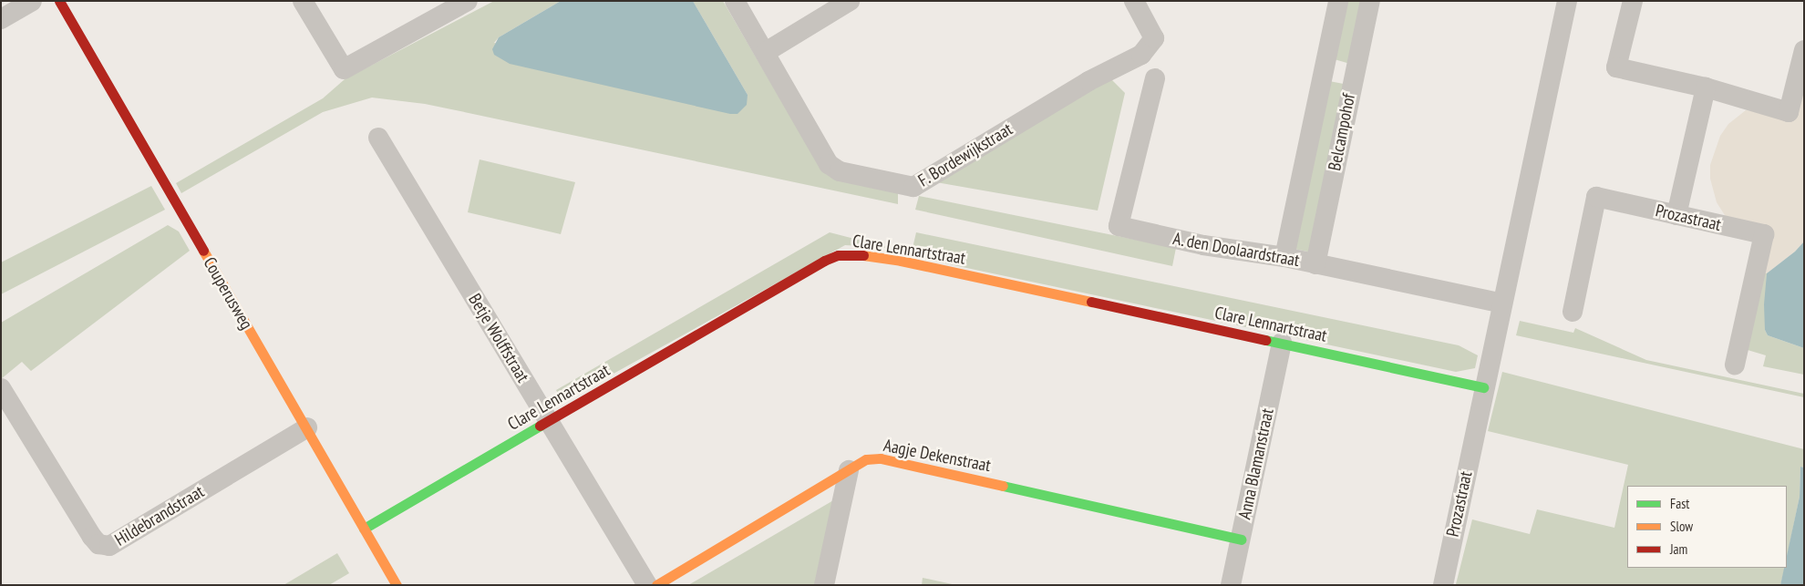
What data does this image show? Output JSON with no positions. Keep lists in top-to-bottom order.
{
  "streets": {
    "street": [
      "Belcampohof",
      "F. Bordewijkstraat",
      "Prozastraat",
      "Clare Lennartstraat",
      "A. den Doolaardstraat",
      "Couperusweg",
      "Betje Wolffstraat",
      "Aagje Dekenstraat",
      "Anna Blamanstraat",
      "Hildebrandstraat"
    ]
  },
  "crossings": [
    ["Belcampohof", "A. den Doolaardstraat"],
    ["Prozastraat", "Clare Lennartstraat"],
    ["Prozastraat", "A. den Doolaardstraat"],
    ["Clare Lennartstraat", "Couperusweg"],
    ["Clare Lennartstraat", "Betje Wolffstraat"],
    ["Clare Lennartstraat", "Anna Blamanstraat"],
    ["Couperusweg", "Hildebrandstraat"],
    ["Aagje Dekenstraat", "Anna Blamanstraat"]
  ],
  "legend": ["Fast", "Slow", "Jam"]
}
